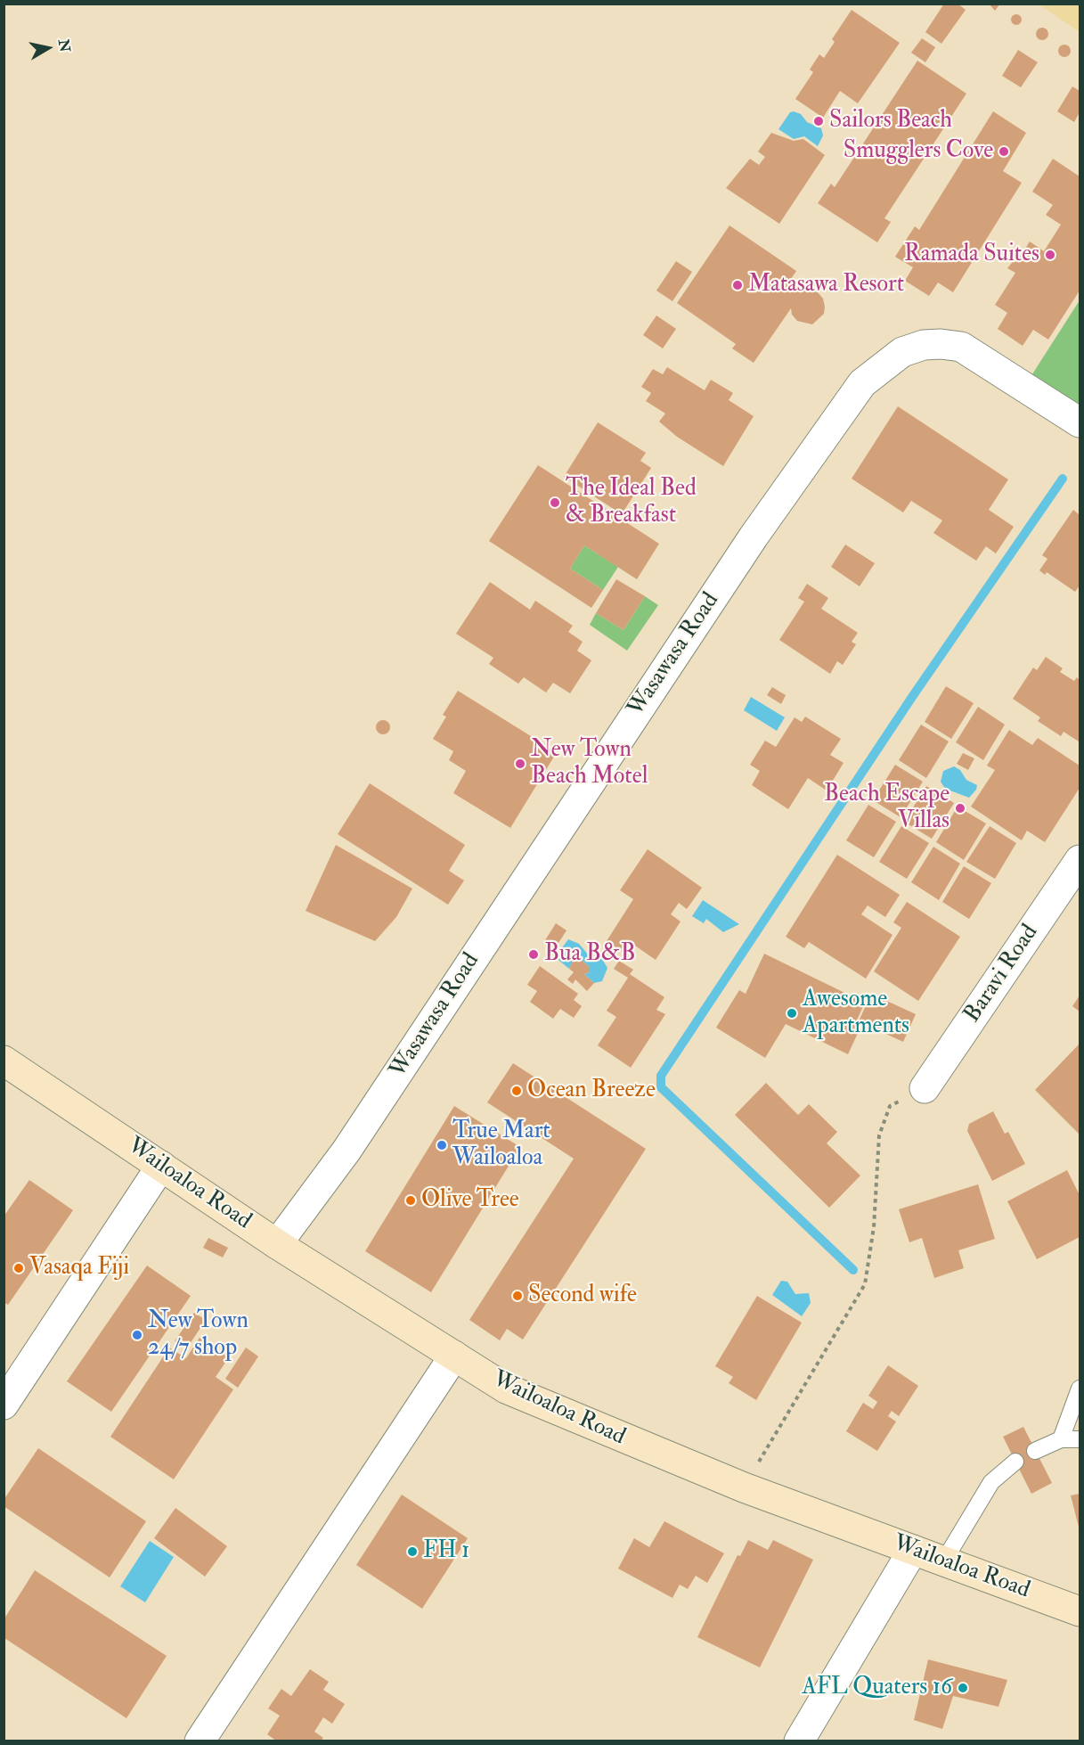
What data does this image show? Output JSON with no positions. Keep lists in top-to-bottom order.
{
  "streets": {
    "main road": ["Wailoaloa Road"],
    "street": ["Wasawasa Road", "Baravi Road"]
  },
  "crossings": [
    ["Wasawasa Road", "Wailoaloa Road"]
  ],
  "places": [
    "Sailors Beach",
    "Smugglers Cove",
    "Ramada Suites",
    "Matasawa Resort",
    "The Ideal Bed & Breakfast",
    "New Town Beach Motel",
    "Beach Escape Villas",
    "Bua B&B",
    "Awesome Apartments",
    "Ocean Breeze",
    "True Mart Wailoaloa",
    "Olive Tree",
    "Vasaqa Fiji",
    "Second wife",
    "New Town 24/7 shop",
    "FH 1",
    "AFL Quaters 16"
  ],
  "north": "right"
}
